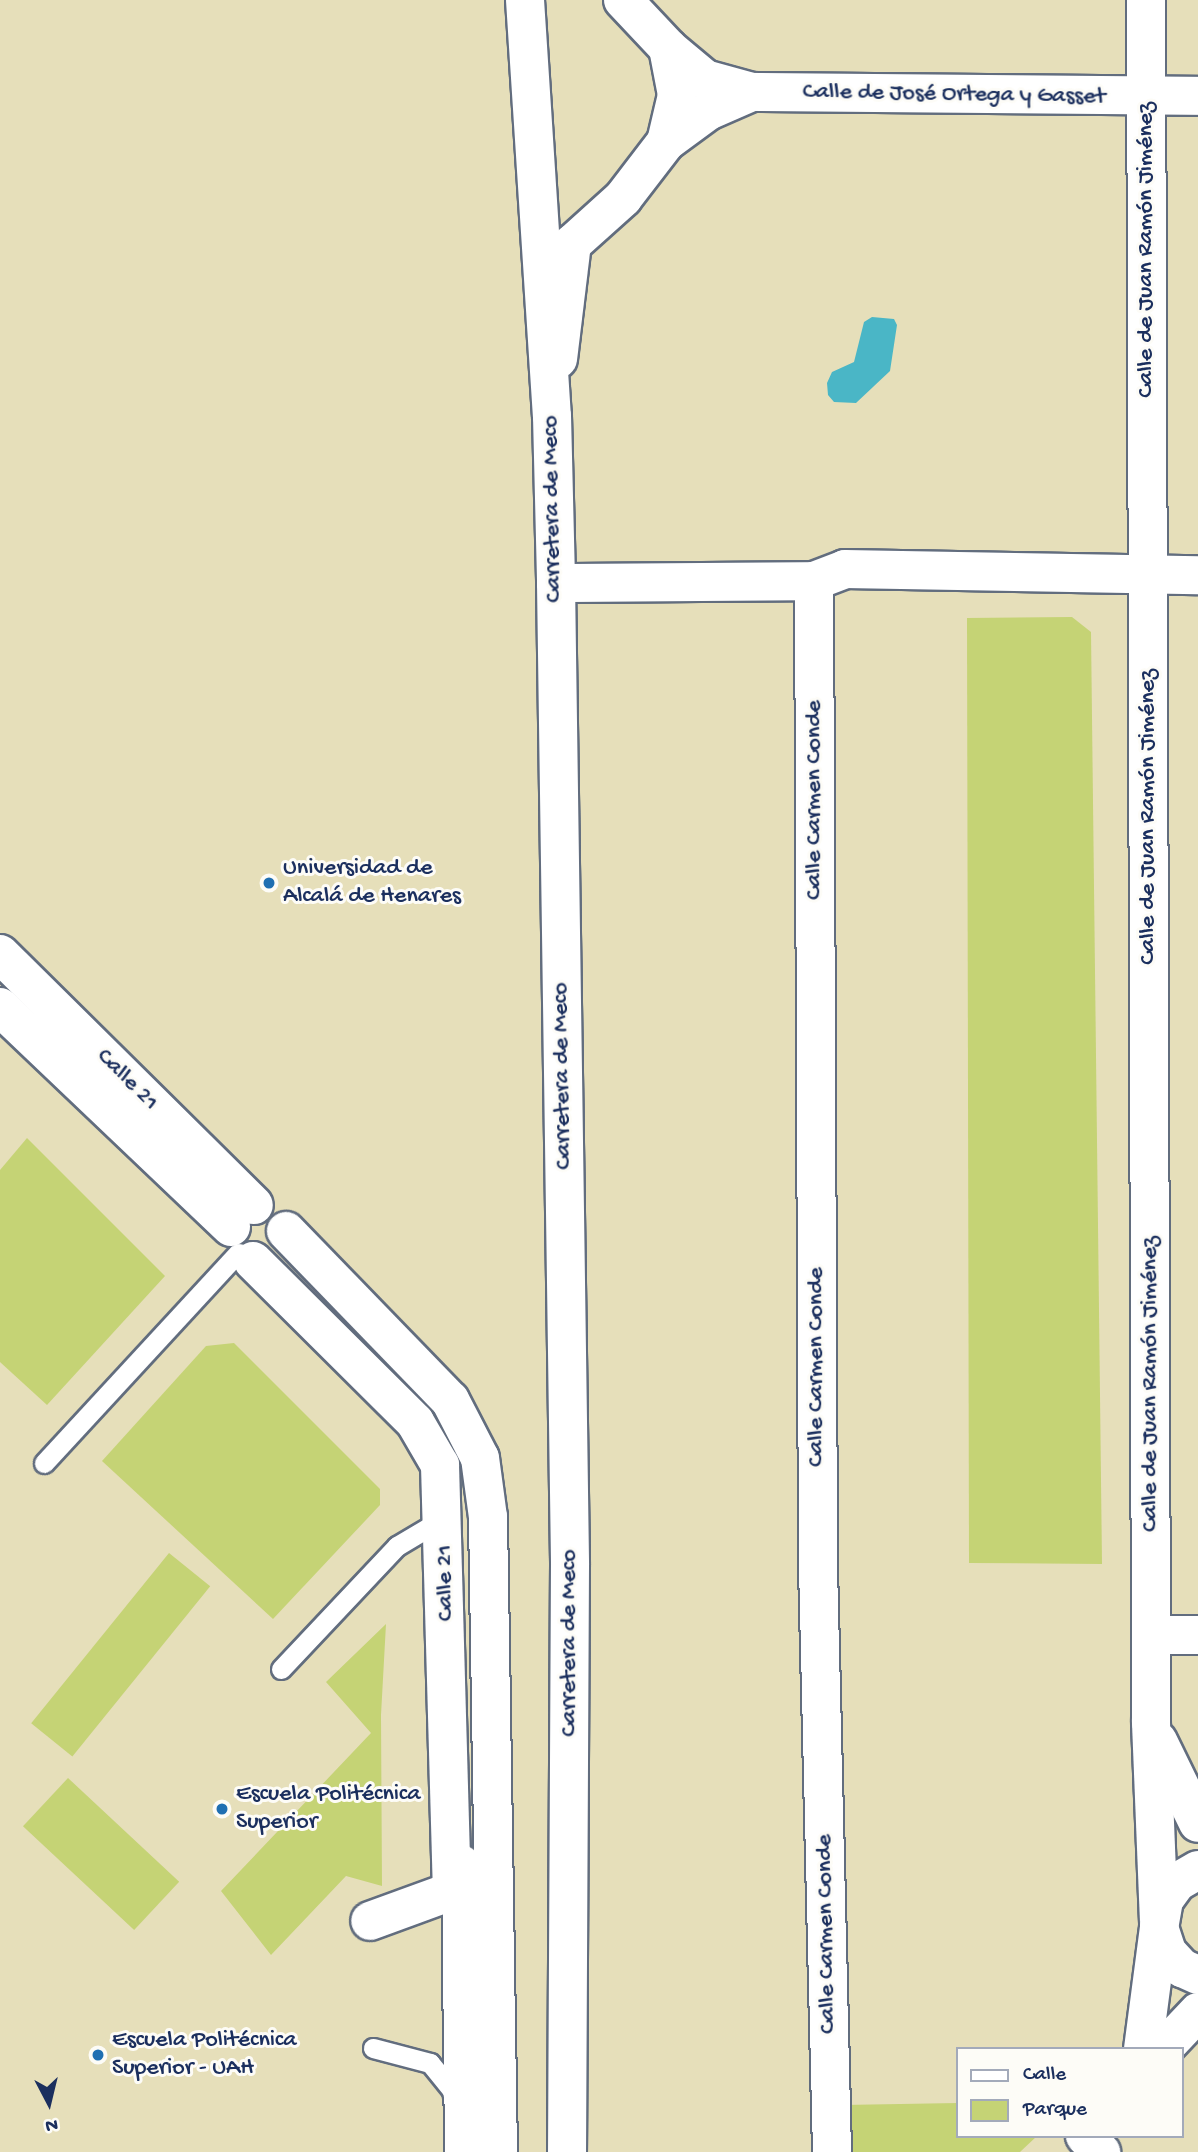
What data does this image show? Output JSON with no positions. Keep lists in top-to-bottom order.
{
  "streets": {
    "street": [
      "Calle de José Ortega y Gasset",
      "Calle de Juan Ramón Jiménez",
      "Carretera de Meco",
      "Calle Carmen Conde",
      "Calle 21"
    ]
  },
  "crossings": [
    ["Calle de José Ortega y Gasset", "Calle de Juan Ramón Jiménez"]
  ],
  "places": ["Universidad de Alcalá de Henares", "Escuela Politécnica Superior", "Escuela Politécnica Superior - UAH"],
  "legend": ["Calle", "Parque"],
  "north": "bottom"
}
